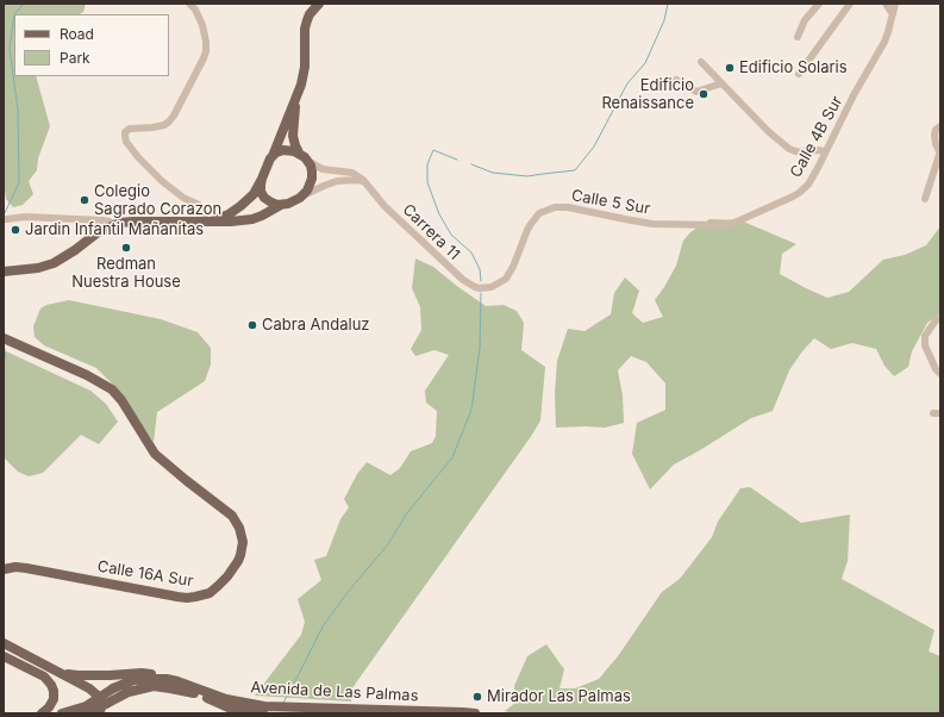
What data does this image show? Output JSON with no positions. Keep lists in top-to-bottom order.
{
  "streets": {
    "main road": ["Calle 16A Sur", "Avenida de Las Palmas"],
    "street": ["Calle 4B Sur", "Calle 5 Sur", "Carrera 11"]
  },
  "crossings": [
    ["Calle 4B Sur", "Calle 5 Sur"],
    ["Calle 5 Sur", "Carrera 11"]
  ],
  "places": [
    "Edificio Solaris",
    "Edificio Renaissance",
    "Colegio Sagrado Corazon",
    "Jardin Infantil Mañanitas",
    "Redman Nuestra House",
    "Cabra Andaluz",
    "Mirador Las Palmas"
  ],
  "legend": ["Road", "Park"]
}
